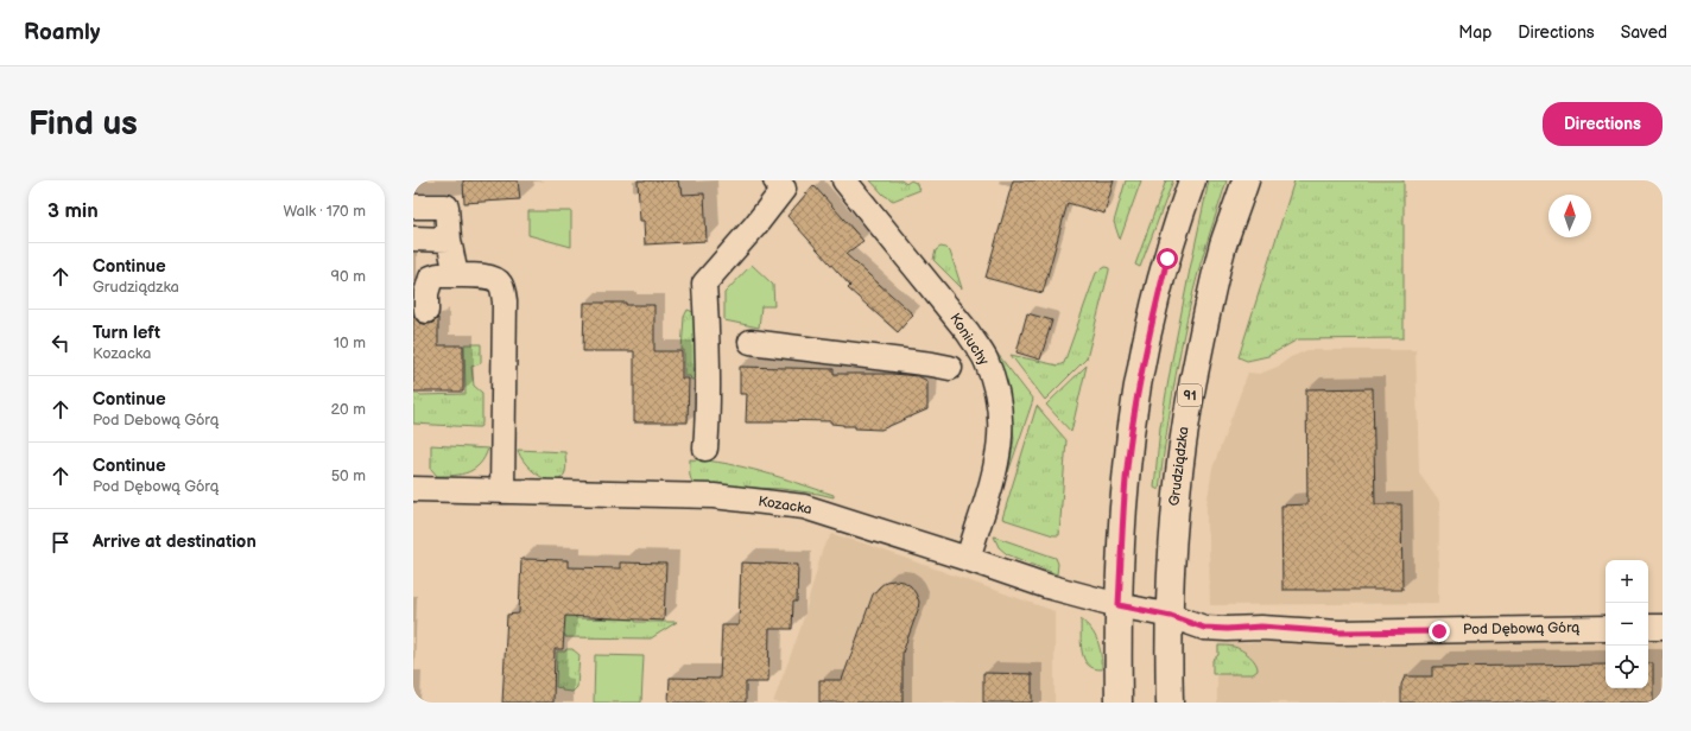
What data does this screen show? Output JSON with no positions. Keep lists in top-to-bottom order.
{
  "streets": {
    "main road": ["91", "Grudziądzka"],
    "street": ["Koniuchy", "Kozacka", "Pod Dębową Górą"]
  },
  "crossings": [
    ["Koniuchy", "Kozacka"],
    ["Grudziądzka", "Kozacka"],
    ["Grudziądzka", "Pod Dębową Górą"],
    ["Kozacka", "Pod Dębową Górą"]
  ],
  "north": "top",
  "page": {
    "header": "Roamly",
    "nav": ["Map", "Directions", "Saved"],
    "buttons": "Directions",
    "title": "Find us",
    "heading": ["3 min", "Walk · 170 m"],
    "list": [
      ["Continue", "Grudziądzka", "90 m"],
      ["Turn left", "Kozacka", "10 m"],
      ["Continue", "Pod Debową Górą", "20 m"],
      ["Continue", "Pod Dębową Górą", "50 m"],
      "Arrive at destination"
    ],
    "map_buttons": ["+", "−"]
  }
}
